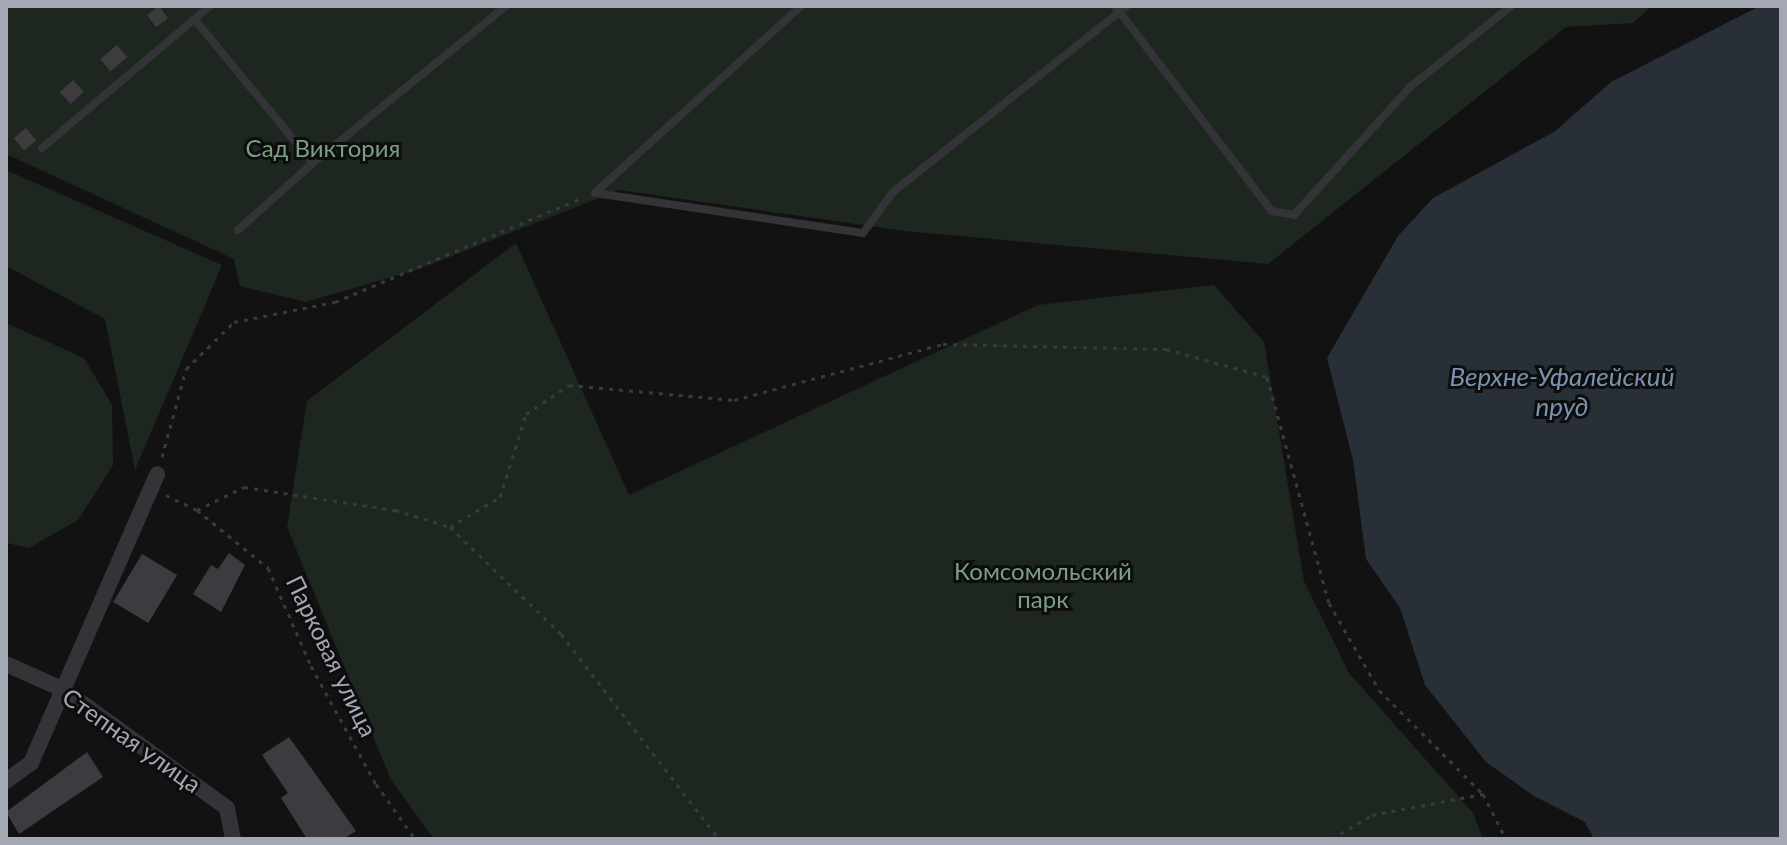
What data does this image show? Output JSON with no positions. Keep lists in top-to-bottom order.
{
  "streets": {
    "street": ["Степная улица"],
    "path": ["Парковая улица"]
  },
  "water": ["Верхне-Уфалейский пруд"],
  "parks": ["Сад Виктория", "Комсомольский парк"]
}
